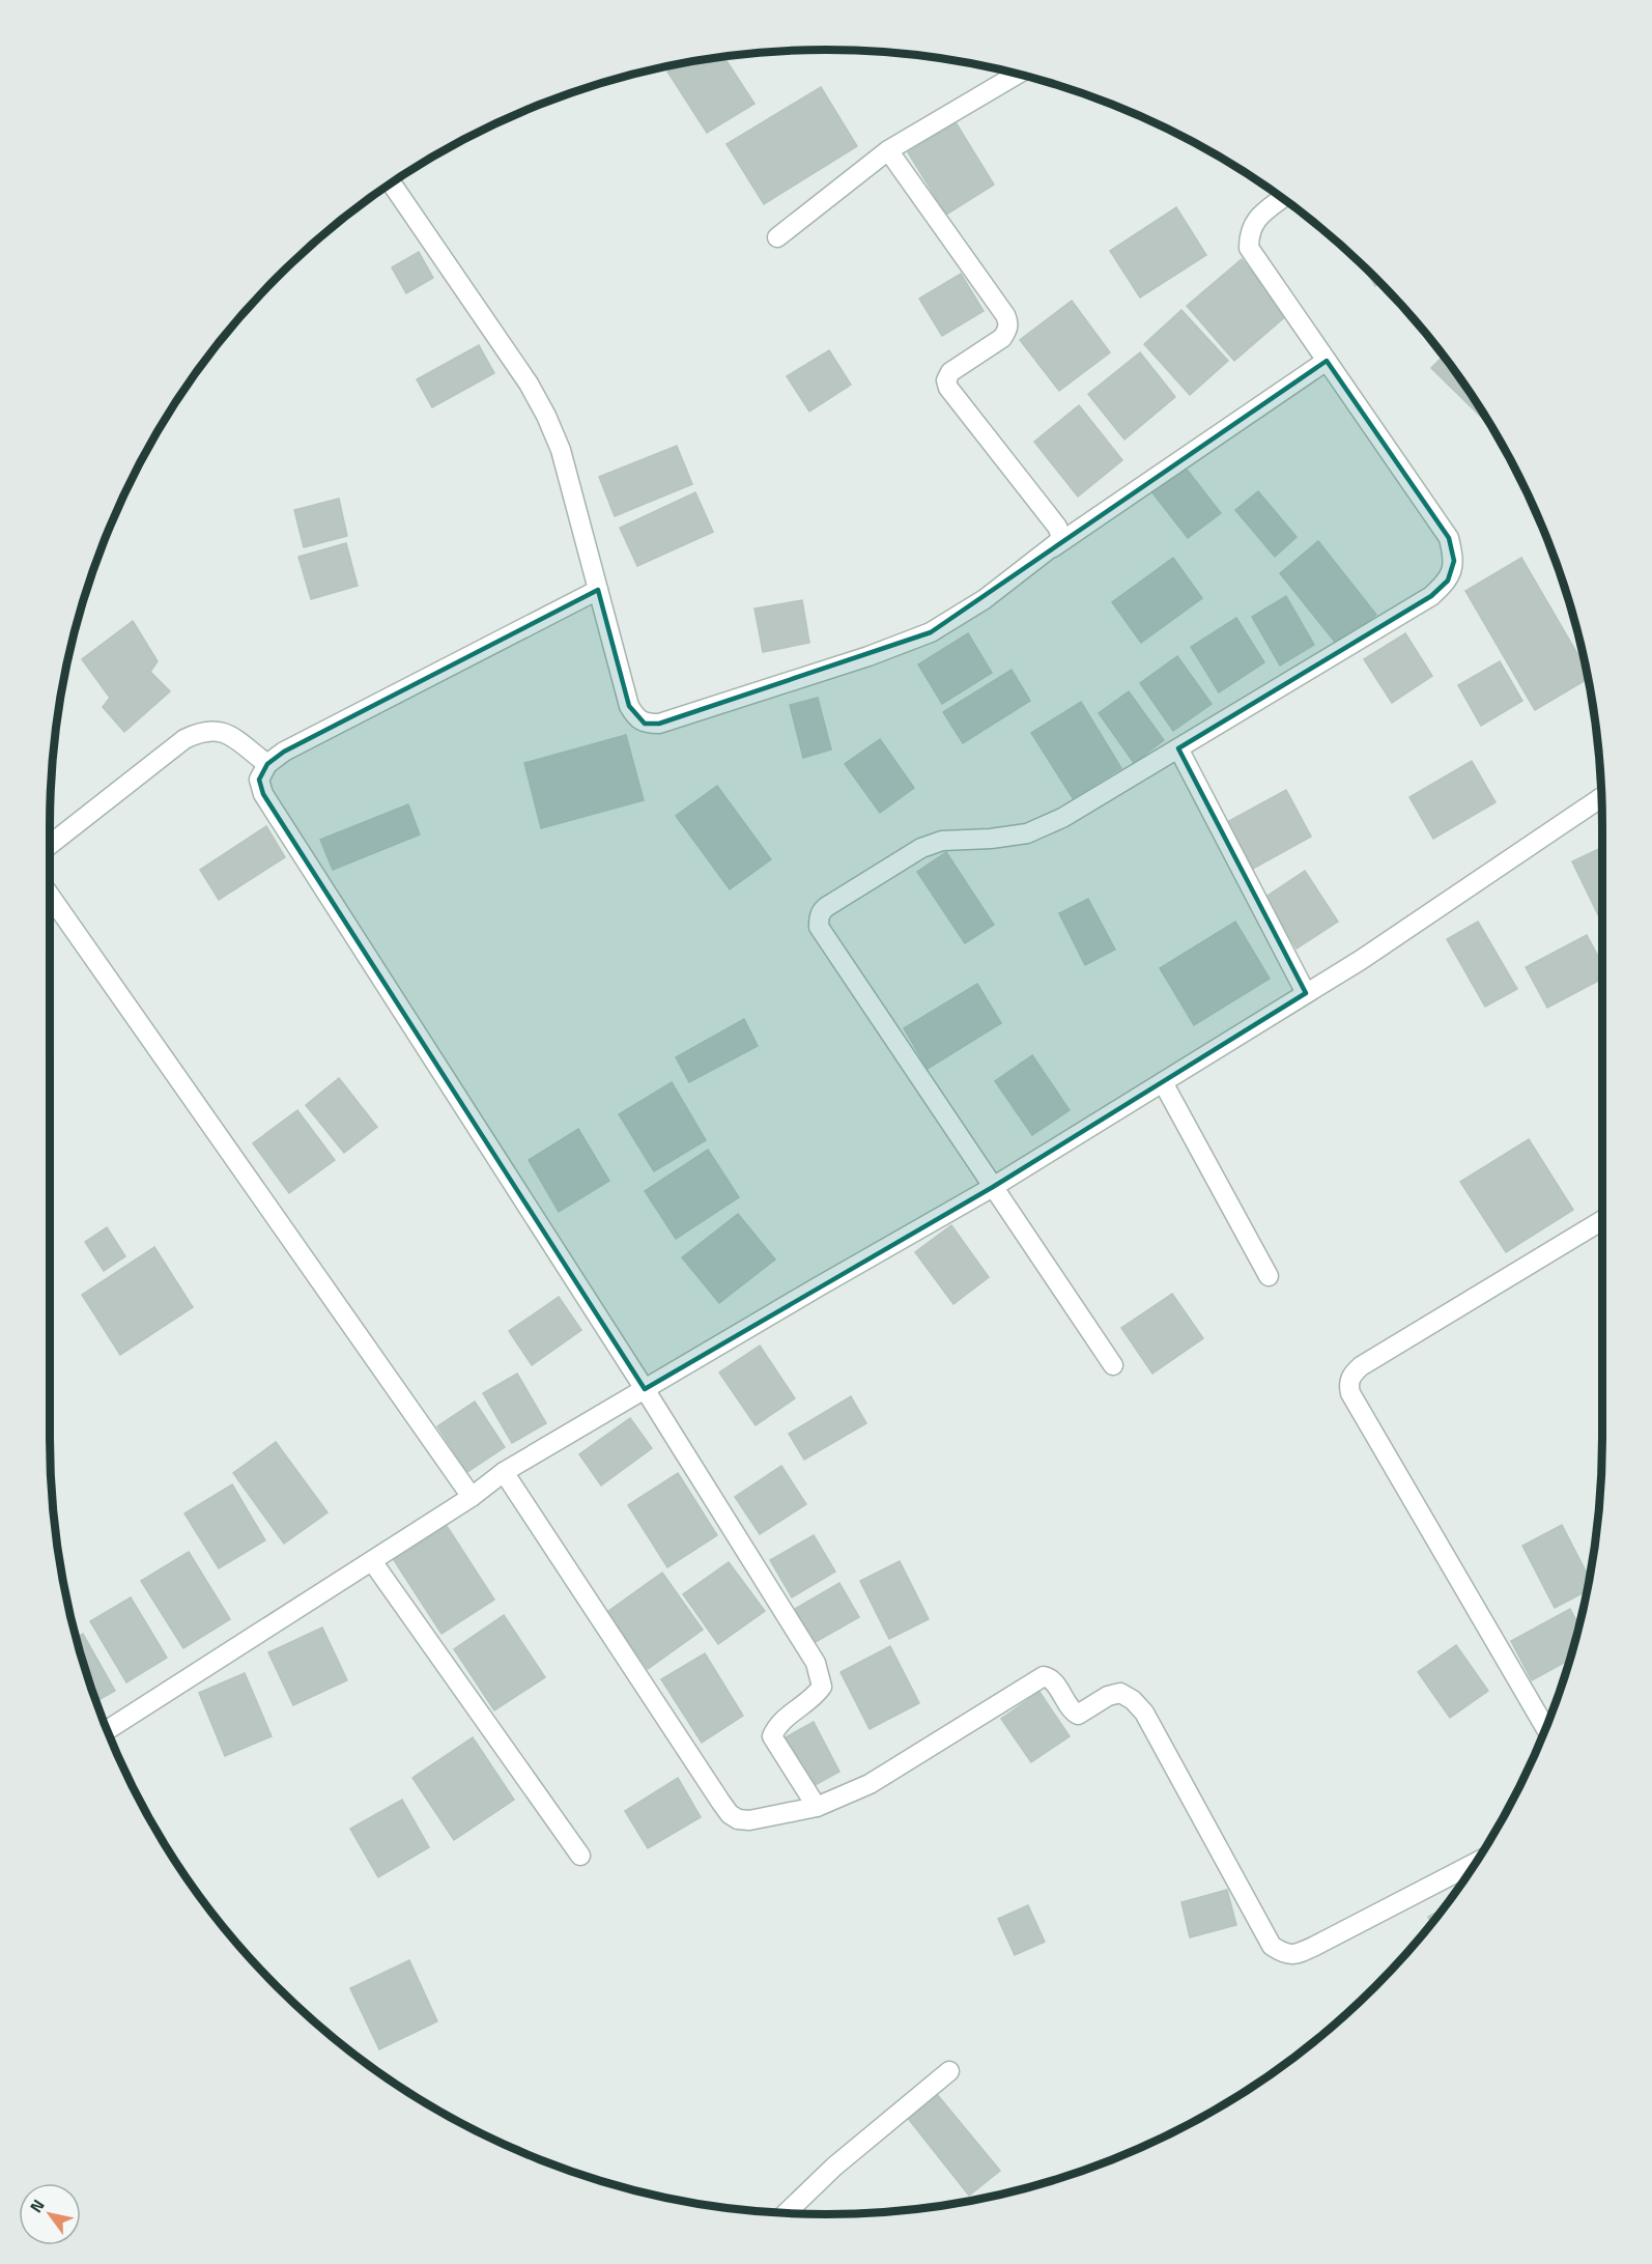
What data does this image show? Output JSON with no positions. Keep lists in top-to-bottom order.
{
  "north": "top left"
}
